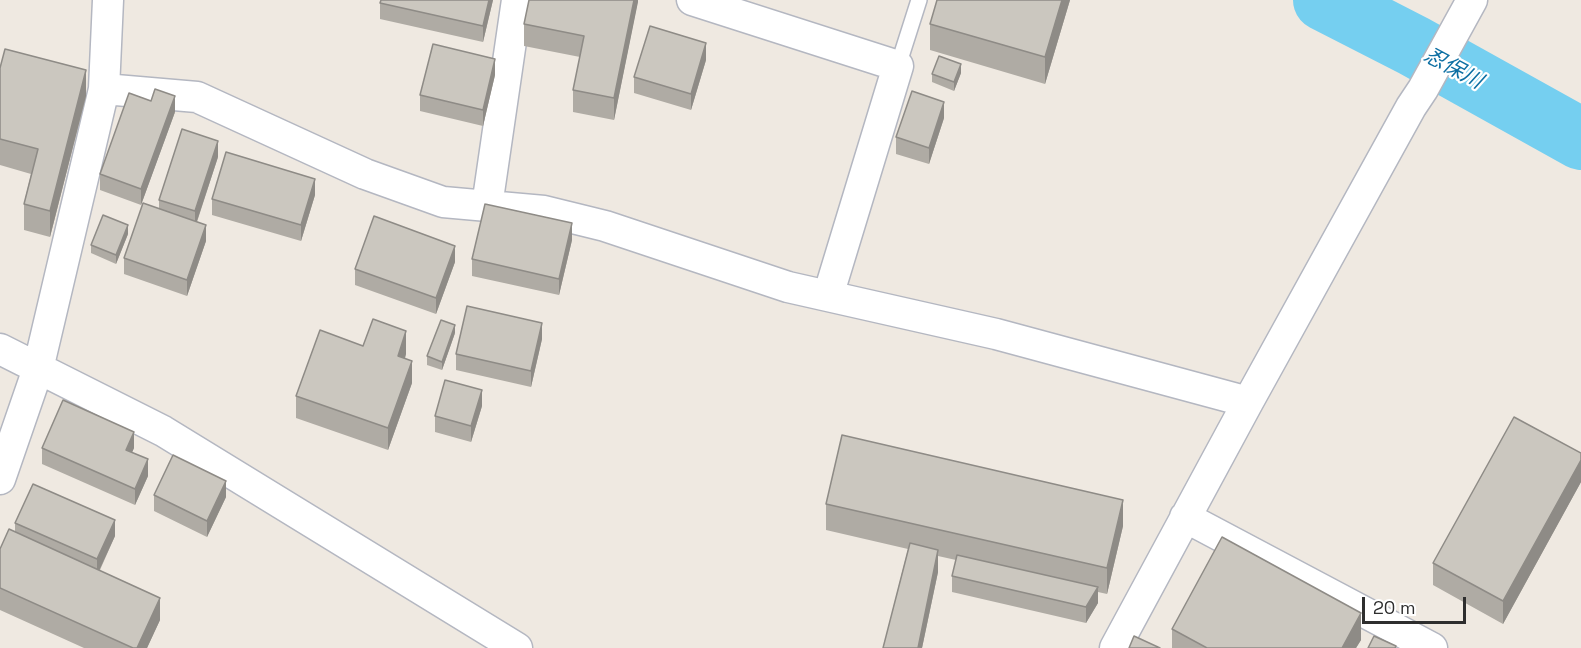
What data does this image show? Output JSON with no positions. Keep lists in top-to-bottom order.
{
  "water": ["忍保川"],
  "scale_bar": "20 m"
}
